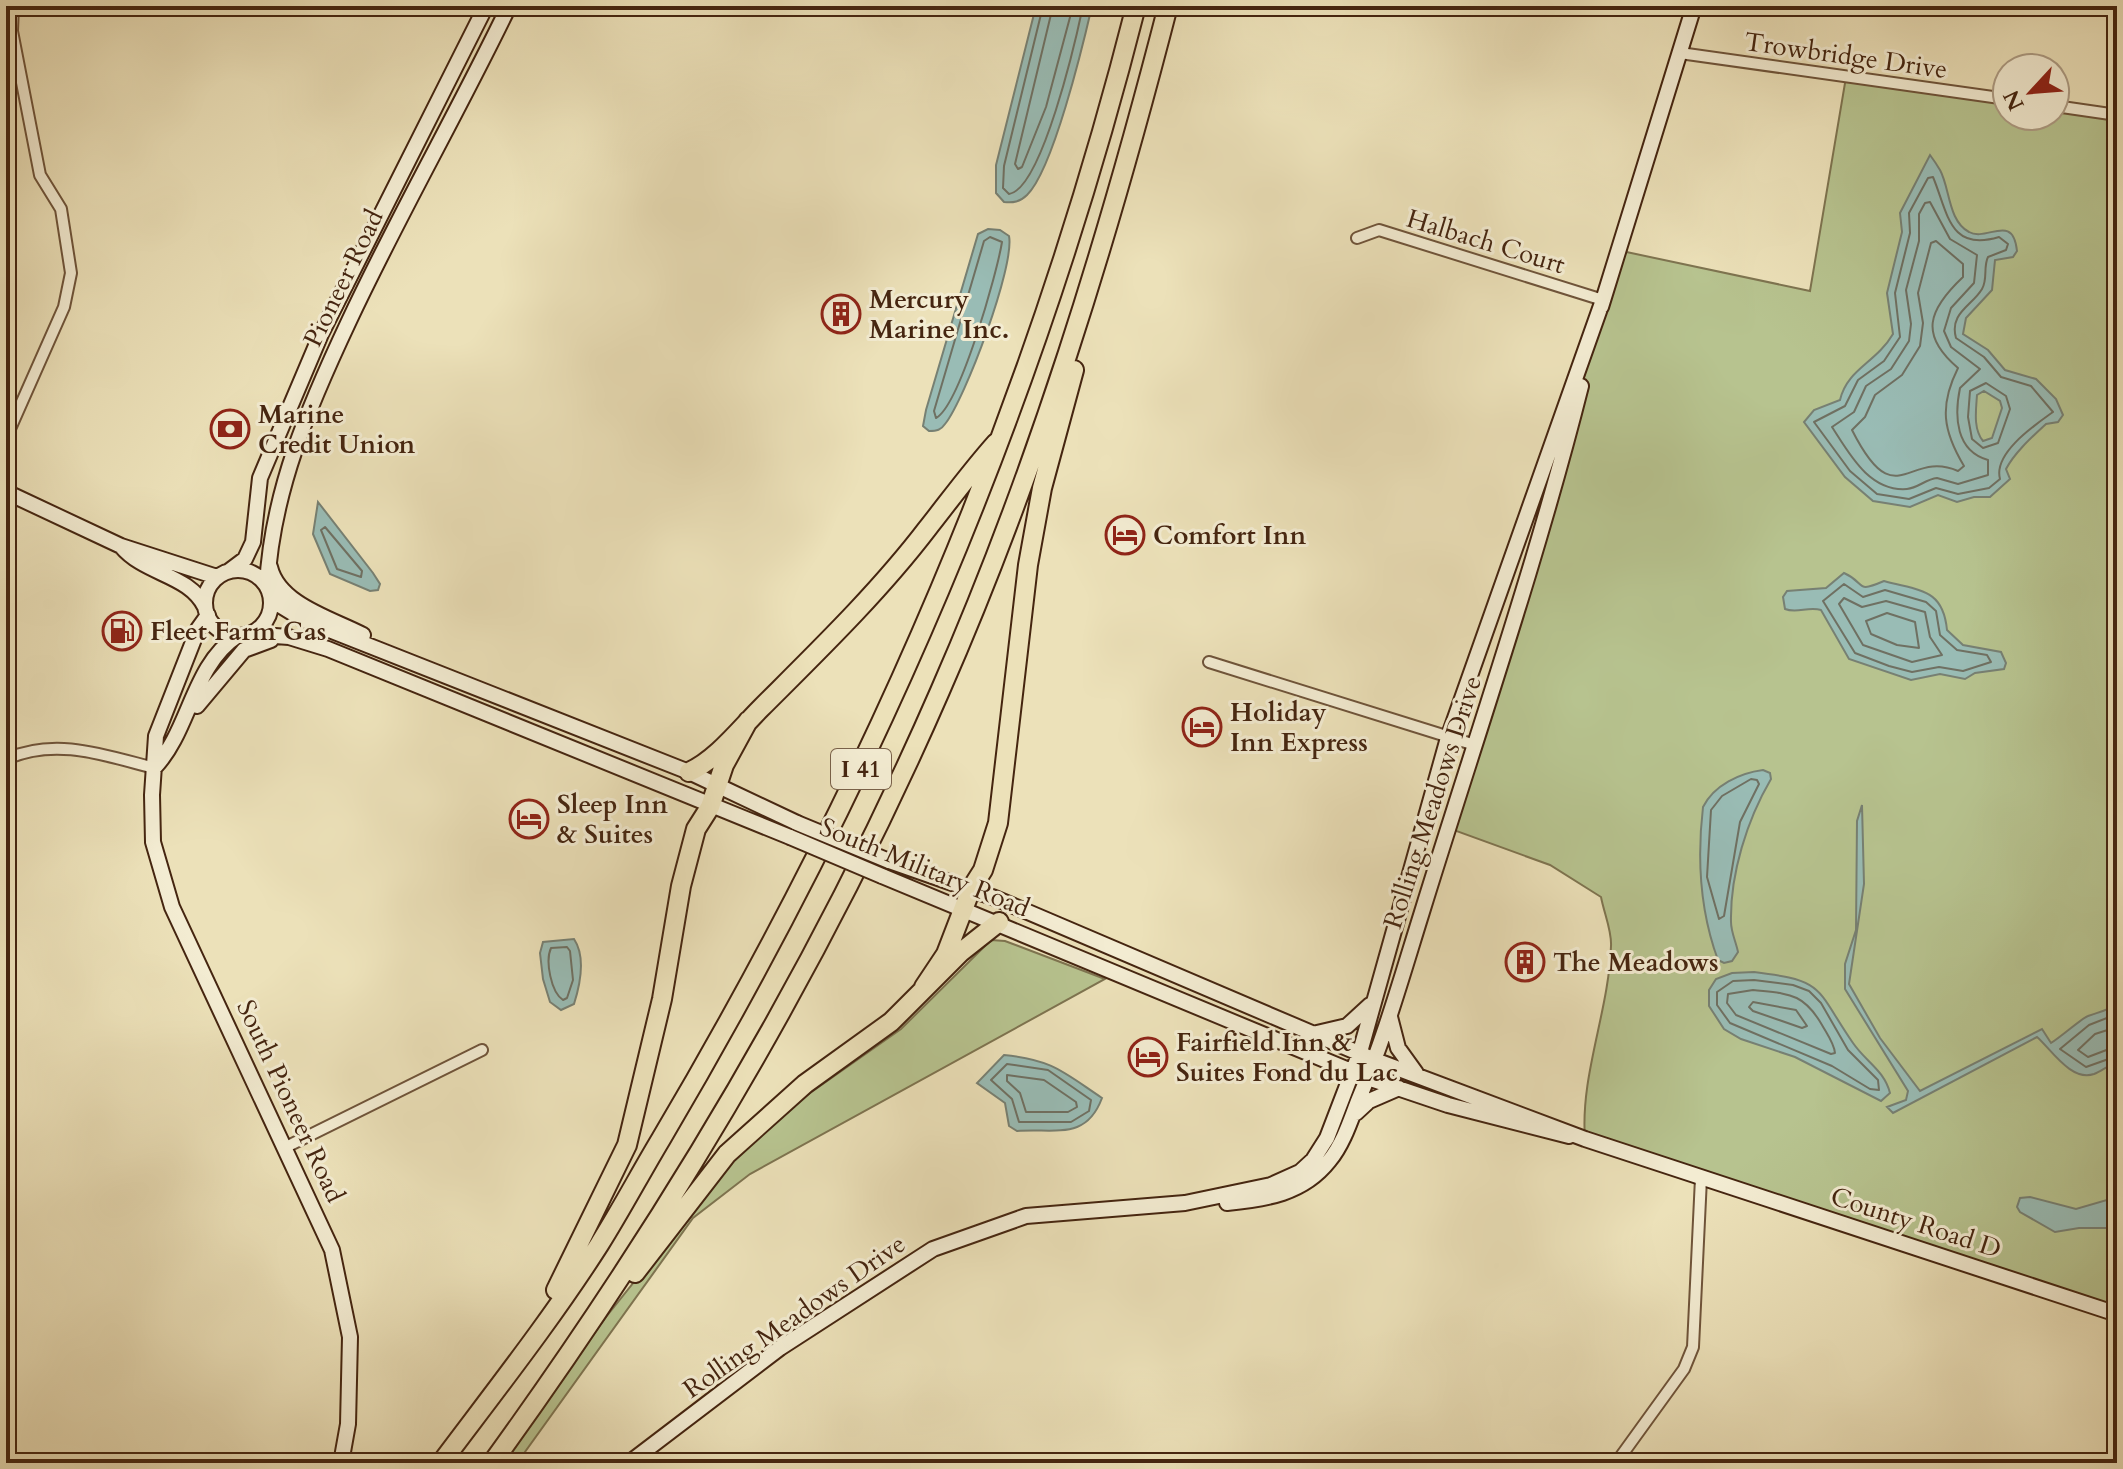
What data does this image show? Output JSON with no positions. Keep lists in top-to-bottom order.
{
  "streets": {
    "highway": ["I 41"],
    "main road": [
      "Pioneer Road",
      "Rolling Meadows Drive",
      "South Military Road",
      "South Pioneer Road",
      "County Road D"
    ],
    "street": ["Trowbridge Drive", "Halbach Court"]
  },
  "crossings": [
    ["Trowbridge Drive", "Rolling Meadows Drive"],
    ["Halbach Court", "Rolling Meadows Drive"],
    ["Pioneer Road", "South Military Road"],
    ["Pioneer Road", "South Pioneer Road"],
    ["Rolling Meadows Drive", "South Military Road"],
    ["South Military Road", "South Pioneer Road"],
    ["South Military Road", "County Road D"]
  ],
  "places": {
    "building": ["Mercury Marine Inc.", "The Meadows"],
    "bank": ["Marine Credit Union"],
    "hotel": [
      "Comfort Inn",
      "Holiday Inn Express",
      "Sleep Inn & Suites",
      "Fairfield Inn & Suites Fond du Lac"
    ],
    "fuel station": ["Fleet Farm Gas"]
  },
  "north": "bottom left"
}
